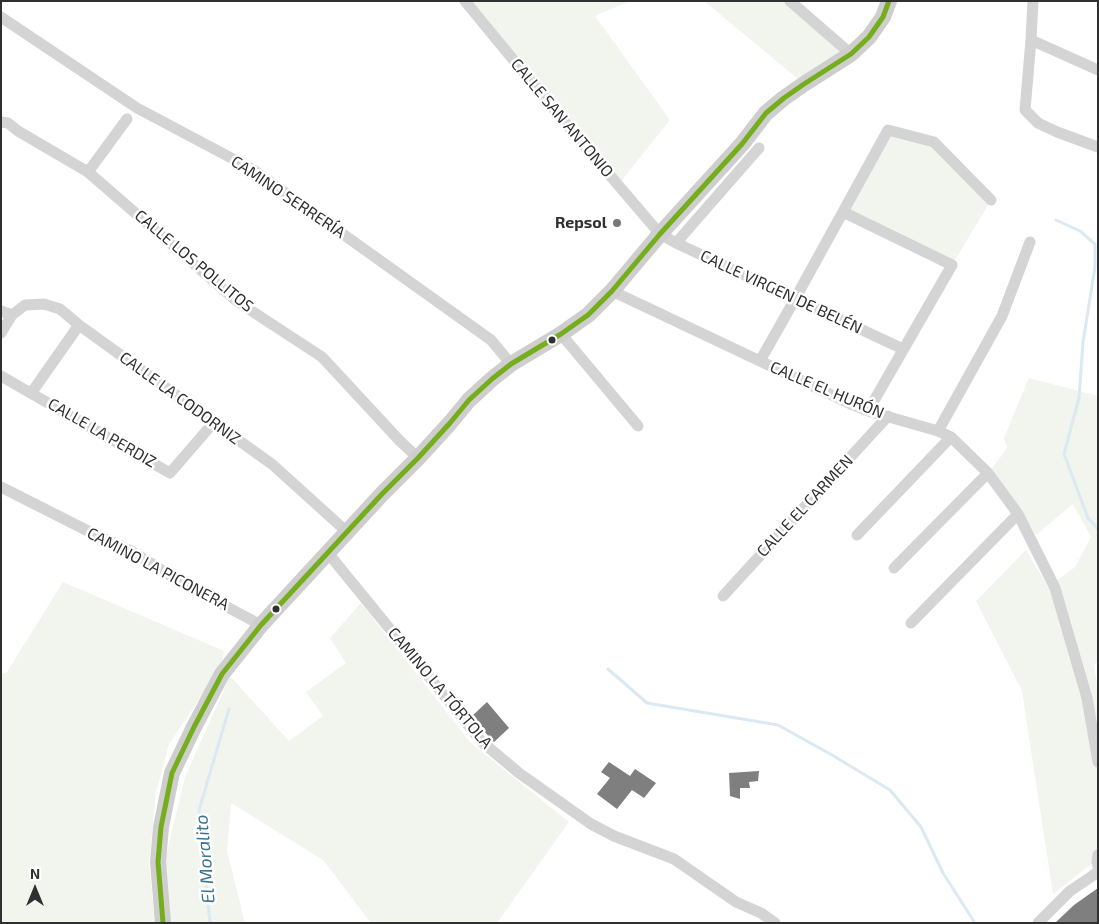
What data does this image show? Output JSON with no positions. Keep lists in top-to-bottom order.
{
  "streets": {
    "street": [
      "CALLE SAN ANTONIO",
      "CAMINO SERRERÍA",
      "CALLE LOS POLLITOS",
      "CALLE VIRGEN DE BELÉN",
      "CALLE EL HURÓN",
      "CALLE LA CODORNIZ",
      "CALLE LA PERDIZ",
      "CALLE EL CARMEN",
      "CAMINO LA PICONERA",
      "CAMINO LA TÓRTOLA"
    ]
  },
  "crossings": [
    ["CALLE SAN ANTONIO", "CALLE VIRGEN DE BELÉN"],
    ["CALLE EL HURÓN", "CALLE EL CARMEN"],
    ["CALLE LA CODORNIZ", "CALLE LA PERDIZ"]
  ],
  "water": ["El Moralito"],
  "places": ["Repsol"],
  "north": "top"
}
